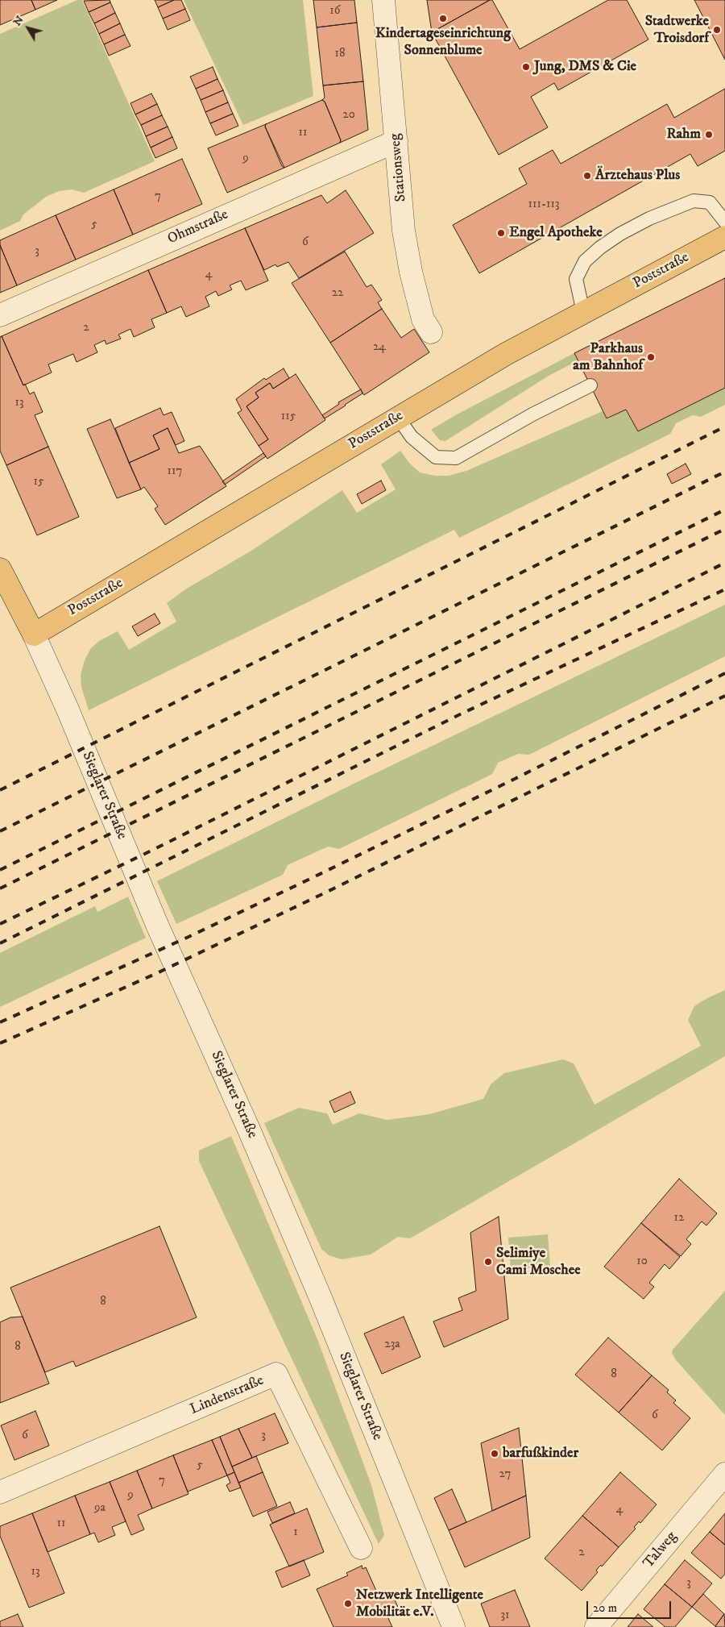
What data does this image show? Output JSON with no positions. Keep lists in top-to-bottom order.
{
  "streets": {
    "main road": ["Poststraße", "Sieglarer Straße"],
    "street": [
      "Stationsweg",
      "Ohmstraße",
      "Lindenstraße",
      "Talweg"
    ]
  },
  "crossings": [
    ["Stationsweg", "Ohmstraße"],
    ["Poststraße", "Sieglarer Straße"]
  ],
  "places": [
    "Kindertageseinrichtung Sonnenblume",
    "Stadtwerke Troisdorf",
    "Jung, DMS & Cie",
    "Rahm",
    "Ärztehaus Plus",
    "Engel Apotheke",
    "Parkhaus am Bahnhof",
    "Selimiye Cami Moschee",
    "barfußkinder",
    "Netzwerk Intelligente Mobilität e.V."
  ],
  "house_numbers": [
    "16",
    "18",
    "20",
    "11",
    "9",
    "7",
    "111-113",
    "5",
    "6",
    "3",
    "4",
    "22",
    "2",
    "24",
    "13",
    "115",
    "117",
    "15",
    "12",
    "10",
    "8",
    "23a",
    "8",
    "8",
    "6",
    "6",
    "3",
    "5",
    "27",
    "7",
    "9",
    "9a",
    "4",
    "11",
    "1",
    "2",
    "13",
    "3",
    "31"
  ],
  "scale_bar": "20 m",
  "north": "top left"
}
